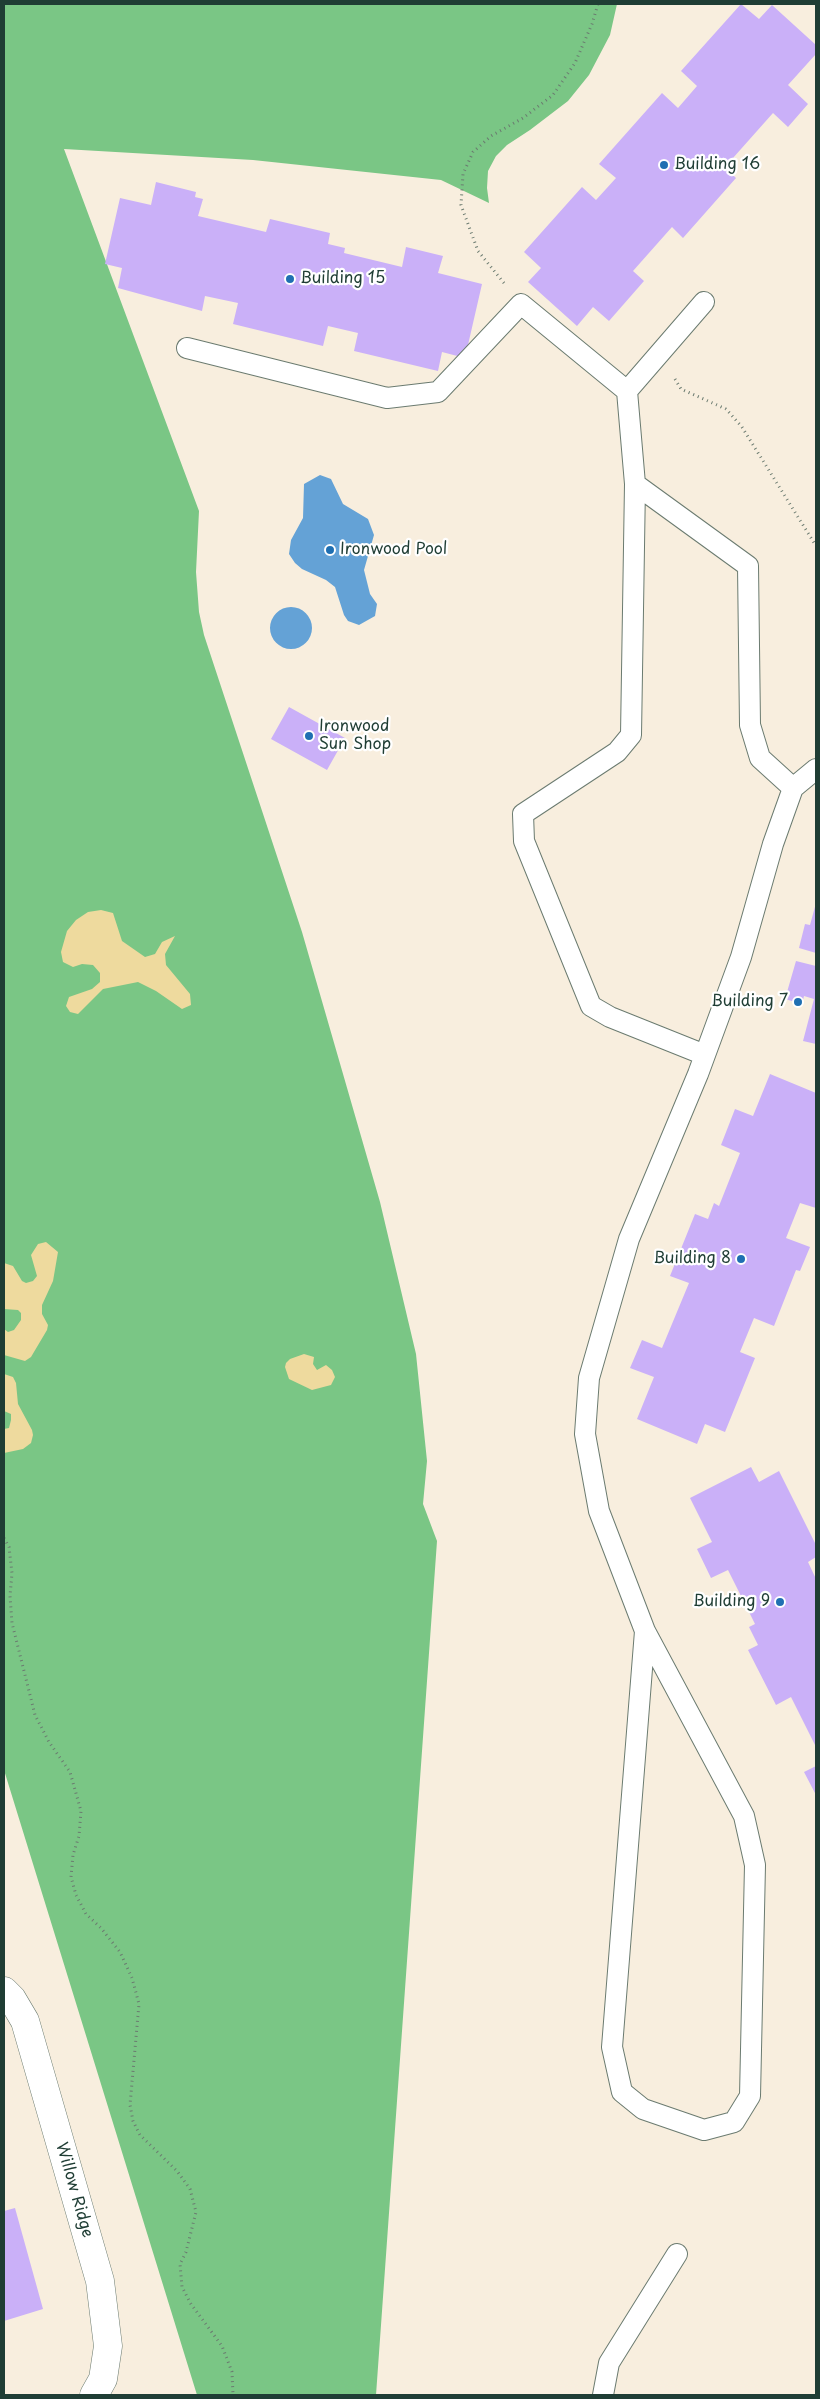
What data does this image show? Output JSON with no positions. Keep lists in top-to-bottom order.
{
  "streets": {
    "street": ["Willow Ridge"]
  },
  "places": [
    "Building 16",
    "Building 15",
    "Ironwood Pool",
    "Ironwood Sun Shop",
    "Building 7",
    "Building 8",
    "Building 9"
  ]
}
